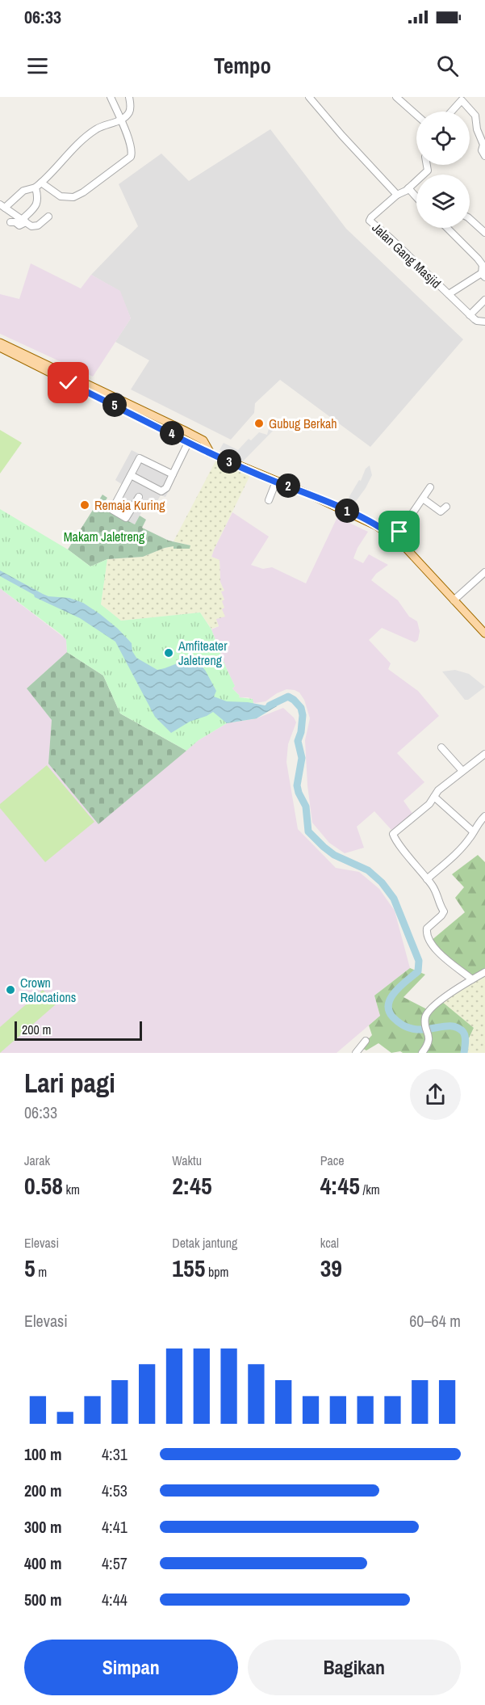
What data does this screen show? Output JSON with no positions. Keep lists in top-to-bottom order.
{
  "streets": {
    "street": ["Jalan Gang Masjid"]
  },
  "parks": ["Makam Jaletreng"],
  "places": [
    "Gubug Berkah",
    "Remaja Kuring",
    "Amfiteater Jaletreng",
    "Crown Relocations"
  ],
  "scale_bar": "200 m",
  "page": {
    "status": "06:33",
    "header": "Tempo",
    "pins": [
      "5",
      "4",
      "3",
      "2",
      "1"
    ],
    "scale": "200 m",
    "heading": ["Lari pagi", "06:33"],
    "stats": [
      ["Jarak", "0.58 km"],
      ["Waktu", "2:45"],
      ["Pace", "4:45 /km"],
      ["Elevasi", "5 m"],
      ["Detak jantung", "155 bpm"],
      ["kcal", "39"]
    ],
    "chart": ["Elevasi", "60–64 m"],
    "list": [
      {
        "name": "100 m",
        "note": "4:31"
      },
      {
        "name": "200 m",
        "note": "4:53"
      },
      {
        "name": "300 m",
        "note": "4:41"
      },
      {
        "name": "400 m",
        "note": "4:57"
      },
      {
        "name": "500 m",
        "note": "4:44"
      }
    ],
    "buttons": ["Simpan", "Bagikan"]
  }
}
